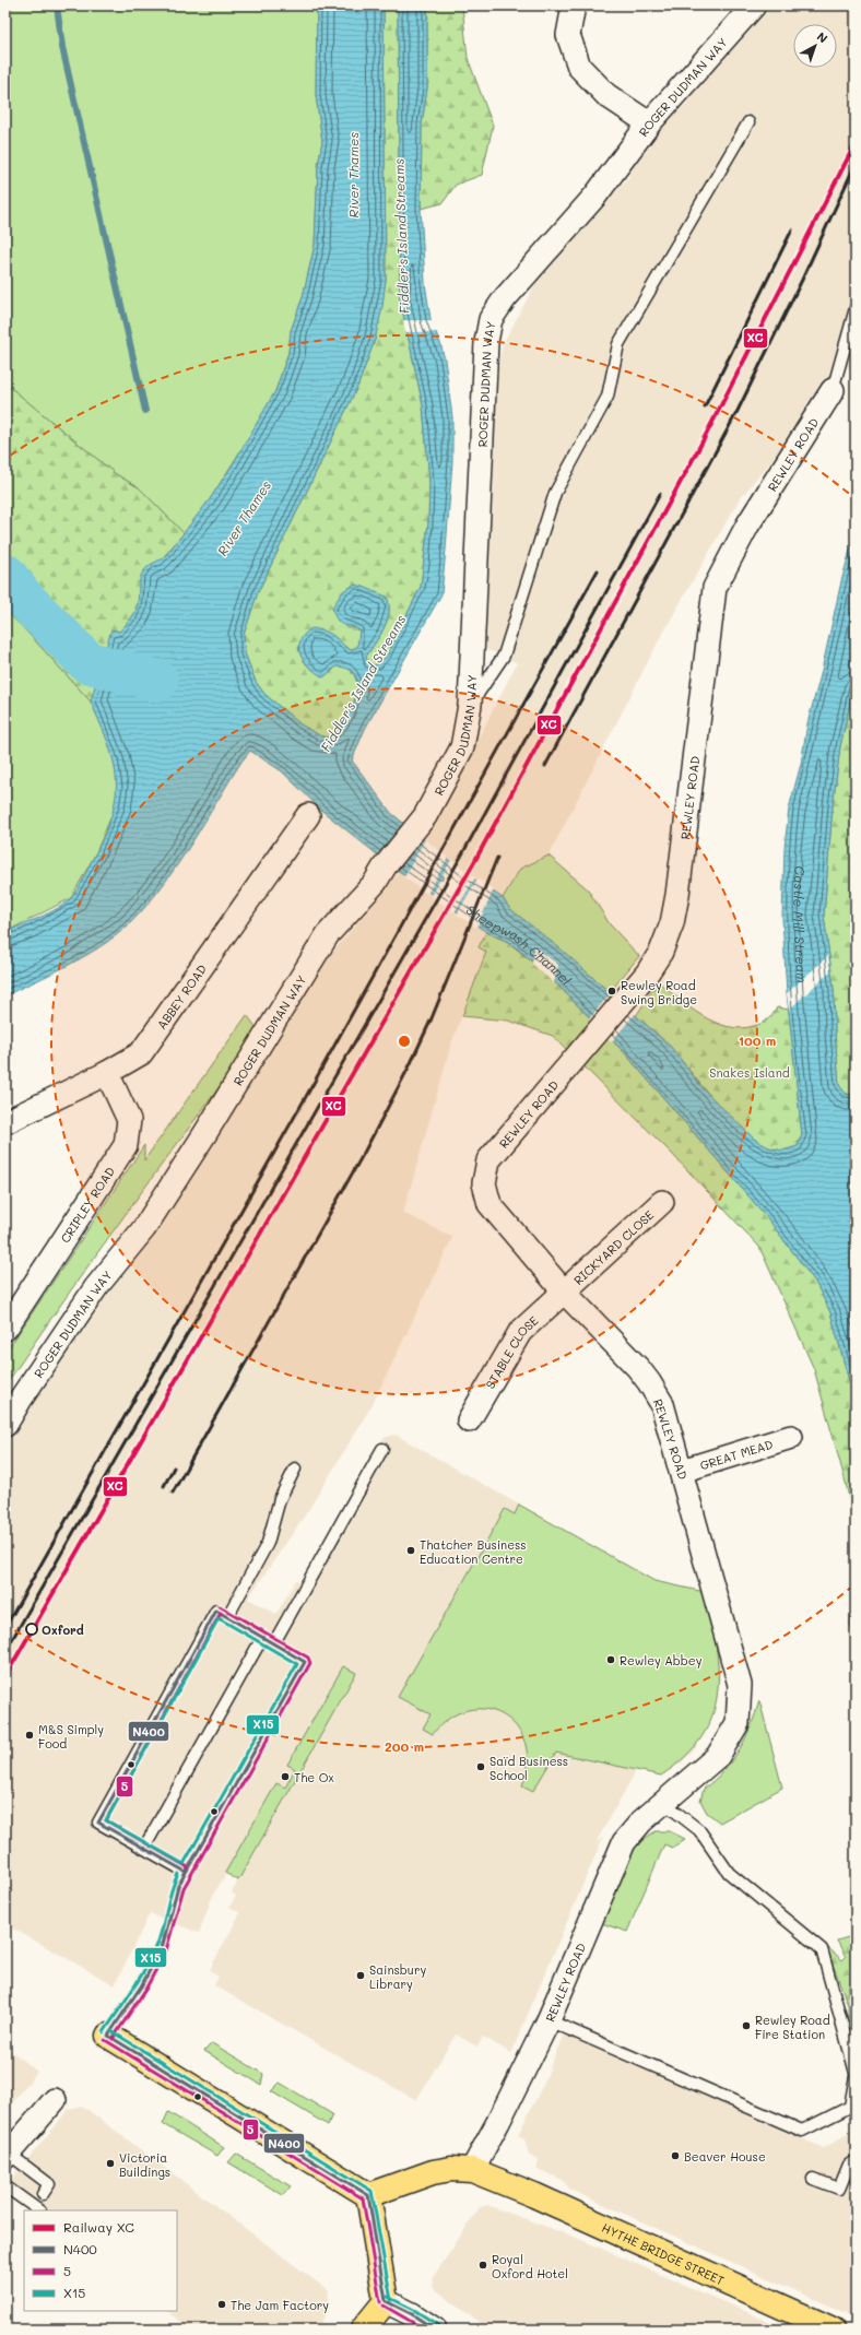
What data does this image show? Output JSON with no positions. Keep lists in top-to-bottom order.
{
  "streets": {
    "main road": ["HYTHE BRIDGE STREET"],
    "street": [
      "ROGER DUDMAN WAY",
      "REWLEY ROAD",
      "ABBEY ROAD",
      "CRIPLEY ROAD",
      "RICKYARD CLOSE",
      "STABLE CLOSE",
      "GREAT MEAD"
    ]
  },
  "crossings": [
    ["REWLEY ROAD", "RICKYARD CLOSE"],
    ["REWLEY ROAD", "STABLE CLOSE"],
    ["REWLEY ROAD", "GREAT MEAD"],
    ["REWLEY ROAD", "HYTHE BRIDGE STREET"],
    ["ABBEY ROAD", "CRIPLEY ROAD"],
    ["RICKYARD CLOSE", "STABLE CLOSE"]
  ],
  "water": [
    "River Thames",
    "Fiddler's Island Streams",
    "Castle Mill Stream",
    "Sheepwash Channel"
  ],
  "parks": ["Snakes Island"],
  "places": [
    "Rewley Road Swing Bridge",
    "Thatcher Business Education Centre",
    "Oxford",
    "Rewley Abbey",
    "M&S Simply Food",
    "Saïd Business School",
    "The Ox",
    "Sainsbury Library",
    "Rewley Road Fire Station",
    "Beaver House",
    "Victoria Buildings",
    "Royal Oxford Hotel",
    "The Jam Factory"
  ],
  "lines": [
    "rail line XC",
    "transit line 5",
    "transit line N400",
    "transit line X15"
  ],
  "legend": [
    "Railway XC",
    "N400",
    "5",
    "X15"
  ],
  "north": "top right",
  "rings": ["100 m", "200 m"]
}
